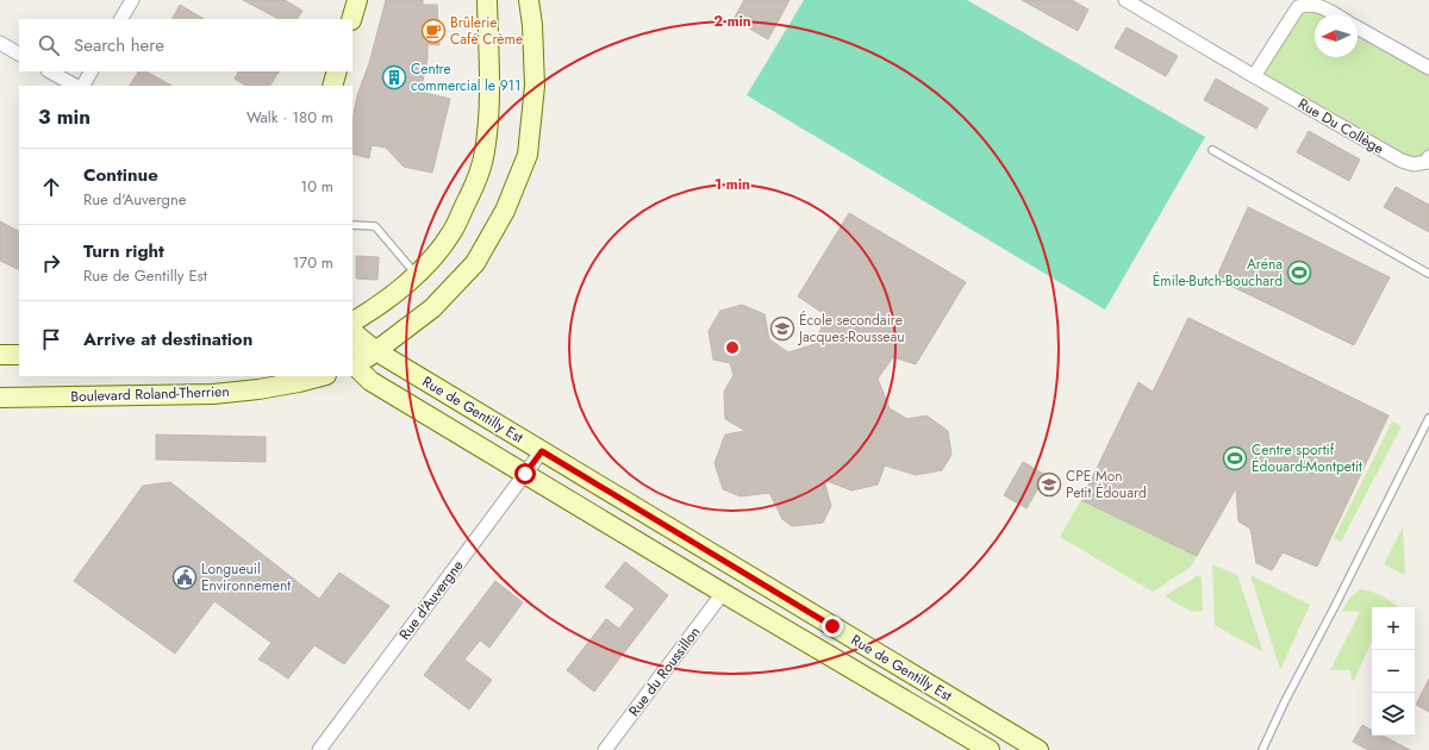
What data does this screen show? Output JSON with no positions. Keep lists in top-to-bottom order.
{
  "streets": {
    "street": [
      "Rue Du Collège",
      "Boulevard Roland-Therrien",
      "Rue de Gentilly Est",
      "Rue d'Auvergne",
      "Rue du Roussillon"
    ]
  },
  "crossings": [
    ["Rue de Gentilly Est", "Rue d'Auvergne"],
    ["Rue de Gentilly Est", "Rue du Roussillon"]
  ],
  "places": {
    "cafe": ["Brûlerie Café Crème"],
    "building": ["Centre commercial le 911"],
    "sports": ["Aréna Émile-Butch-Bouchard", "Centre sportif Édouard-Montpetit"],
    "school or university": ["École secondaire Jacques-Rousseau", "CPE Mon Petit Édouard"],
    "public building": ["Longueuil Environnement"]
  },
  "north": "left",
  "page": {
    "search": "Search here",
    "heading": ["3 min", "Walk · 180 m"],
    "list": [
      ["Continue", "Rue d'Auvergne", "10 m"],
      ["Turn right", "Rue de Gentilly Est", "170 m"],
      "Arrive at destination"
    ],
    "map_buttons": ["+", "−"]
  },
  "rings": ["2 min", "1 min"]
}
